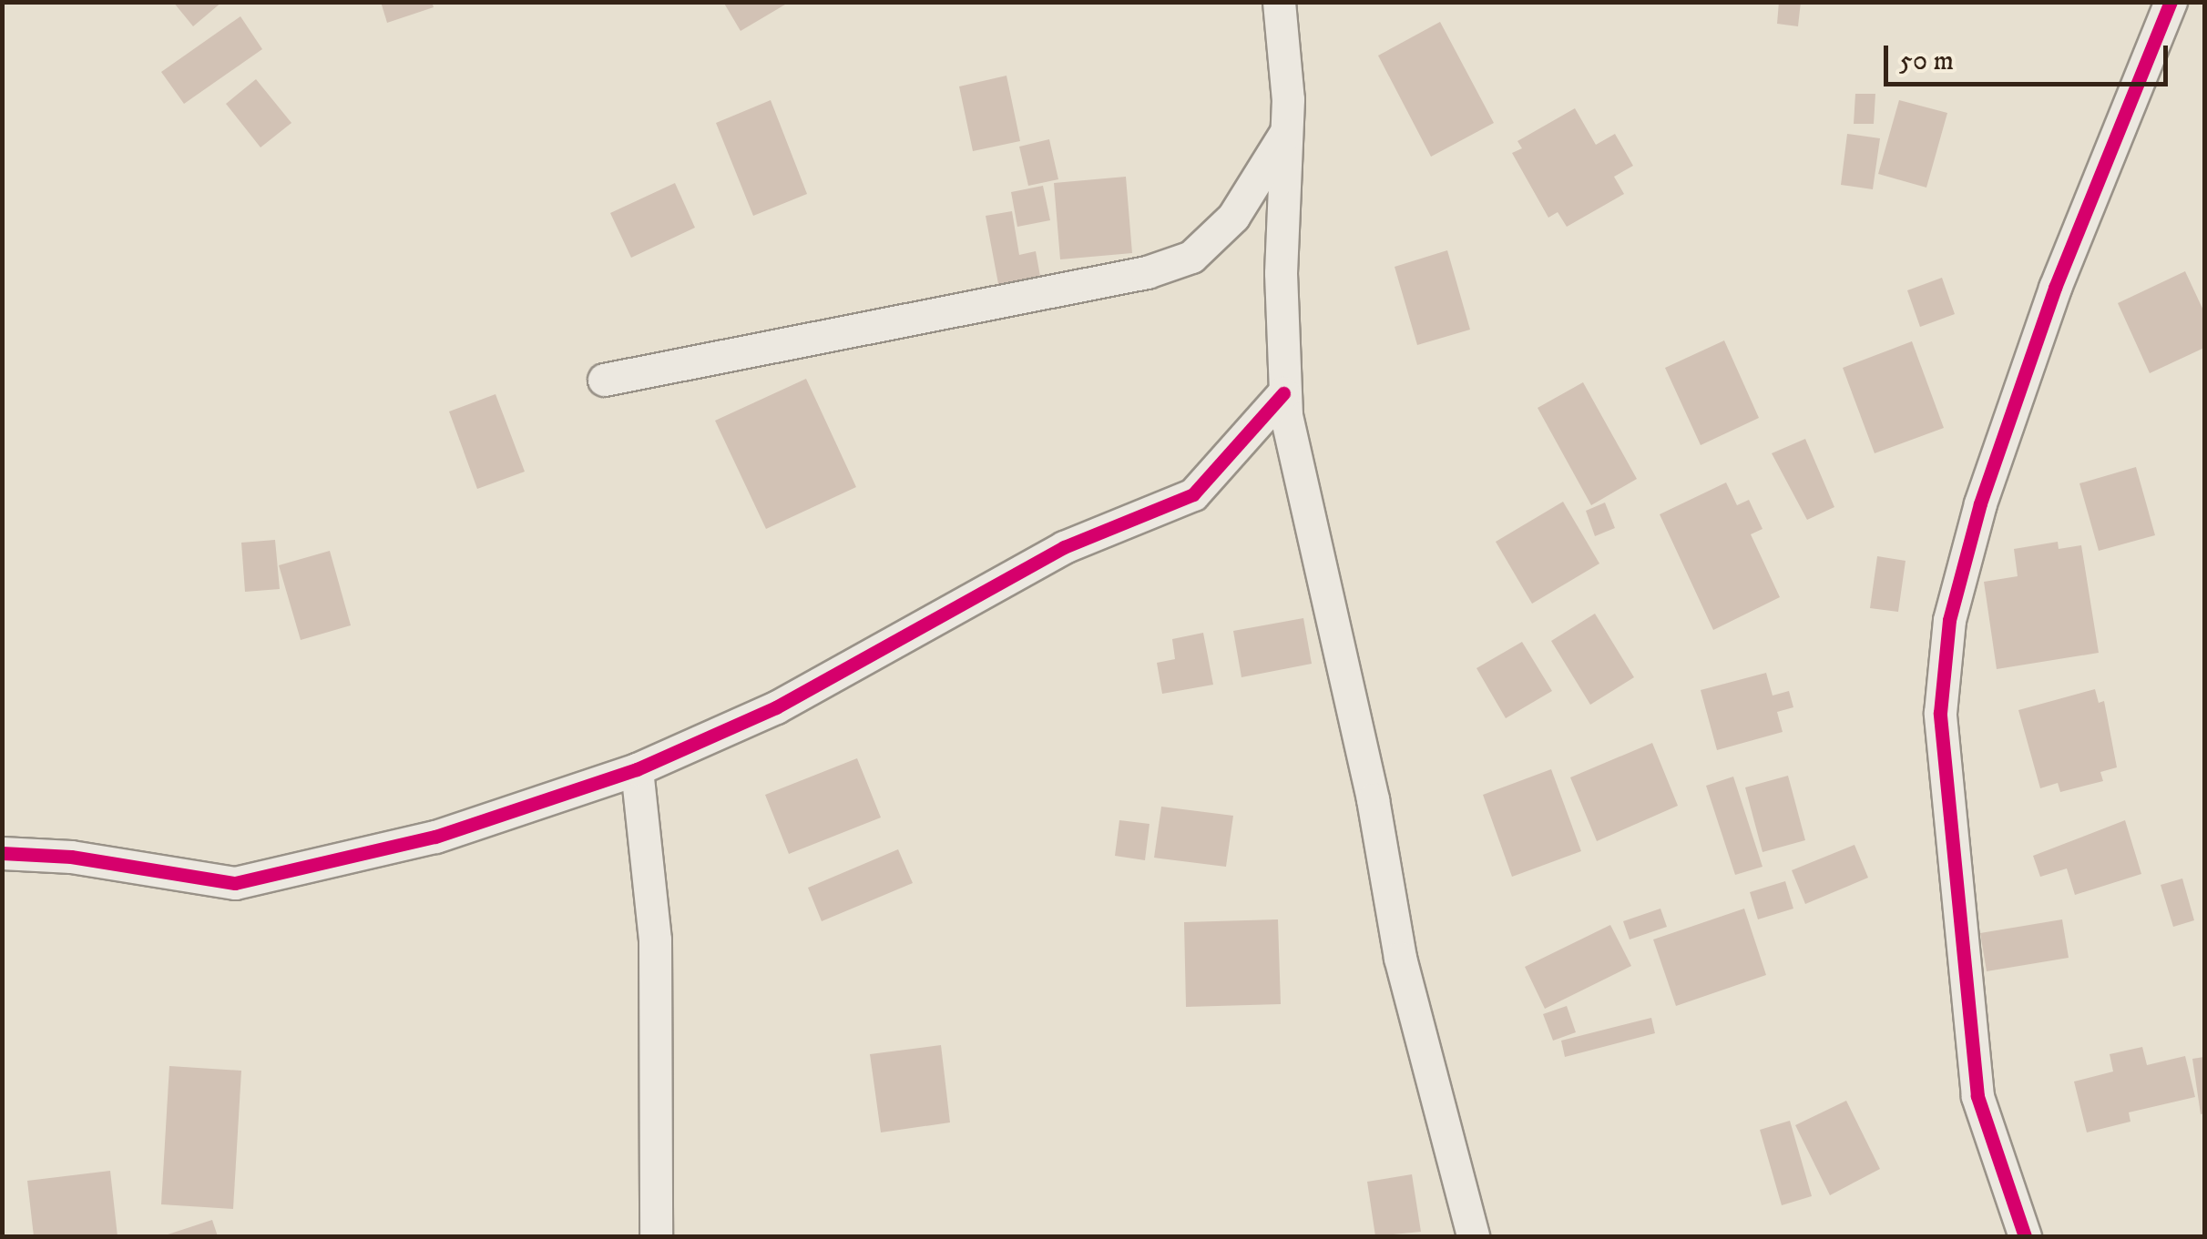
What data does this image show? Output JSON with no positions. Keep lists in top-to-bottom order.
{
  "scale_bar": "50 m"
}
